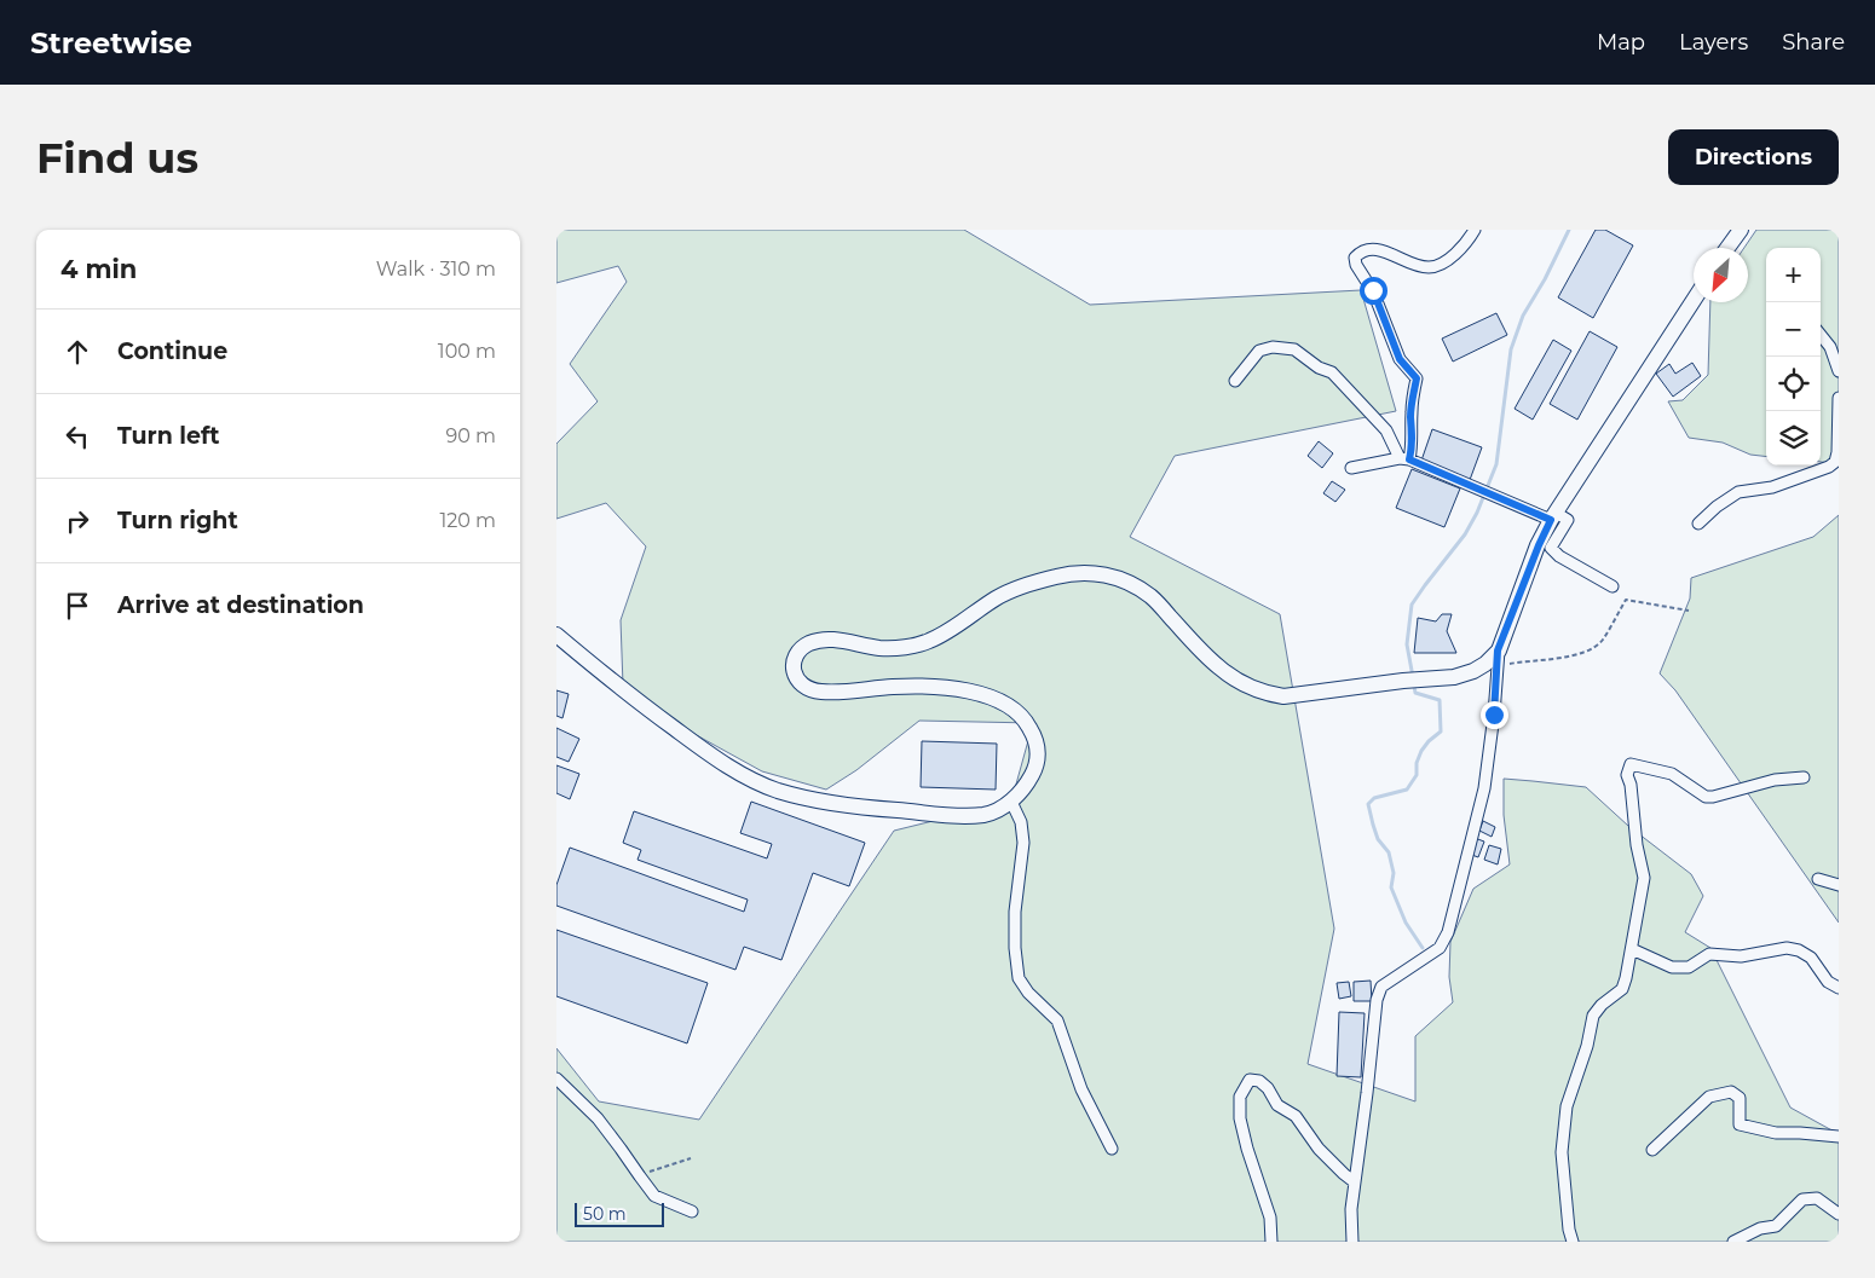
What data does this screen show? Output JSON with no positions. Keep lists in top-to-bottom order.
{
  "scale_bar": "50 m",
  "north": "bottom left",
  "page": {
    "header": "Streetwise",
    "nav": ["Map", "Layers", "Share"],
    "buttons": "Directions",
    "title": "Find us",
    "heading": ["4 min", "Walk · 310 m"],
    "map_buttons": ["+", "−"],
    "list": [
      ["Continue", "100 m"],
      ["Turn left", "90 m"],
      ["Turn right", "120 m"],
      "Arrive at destination"
    ],
    "scale": "50 m"
  }
}
